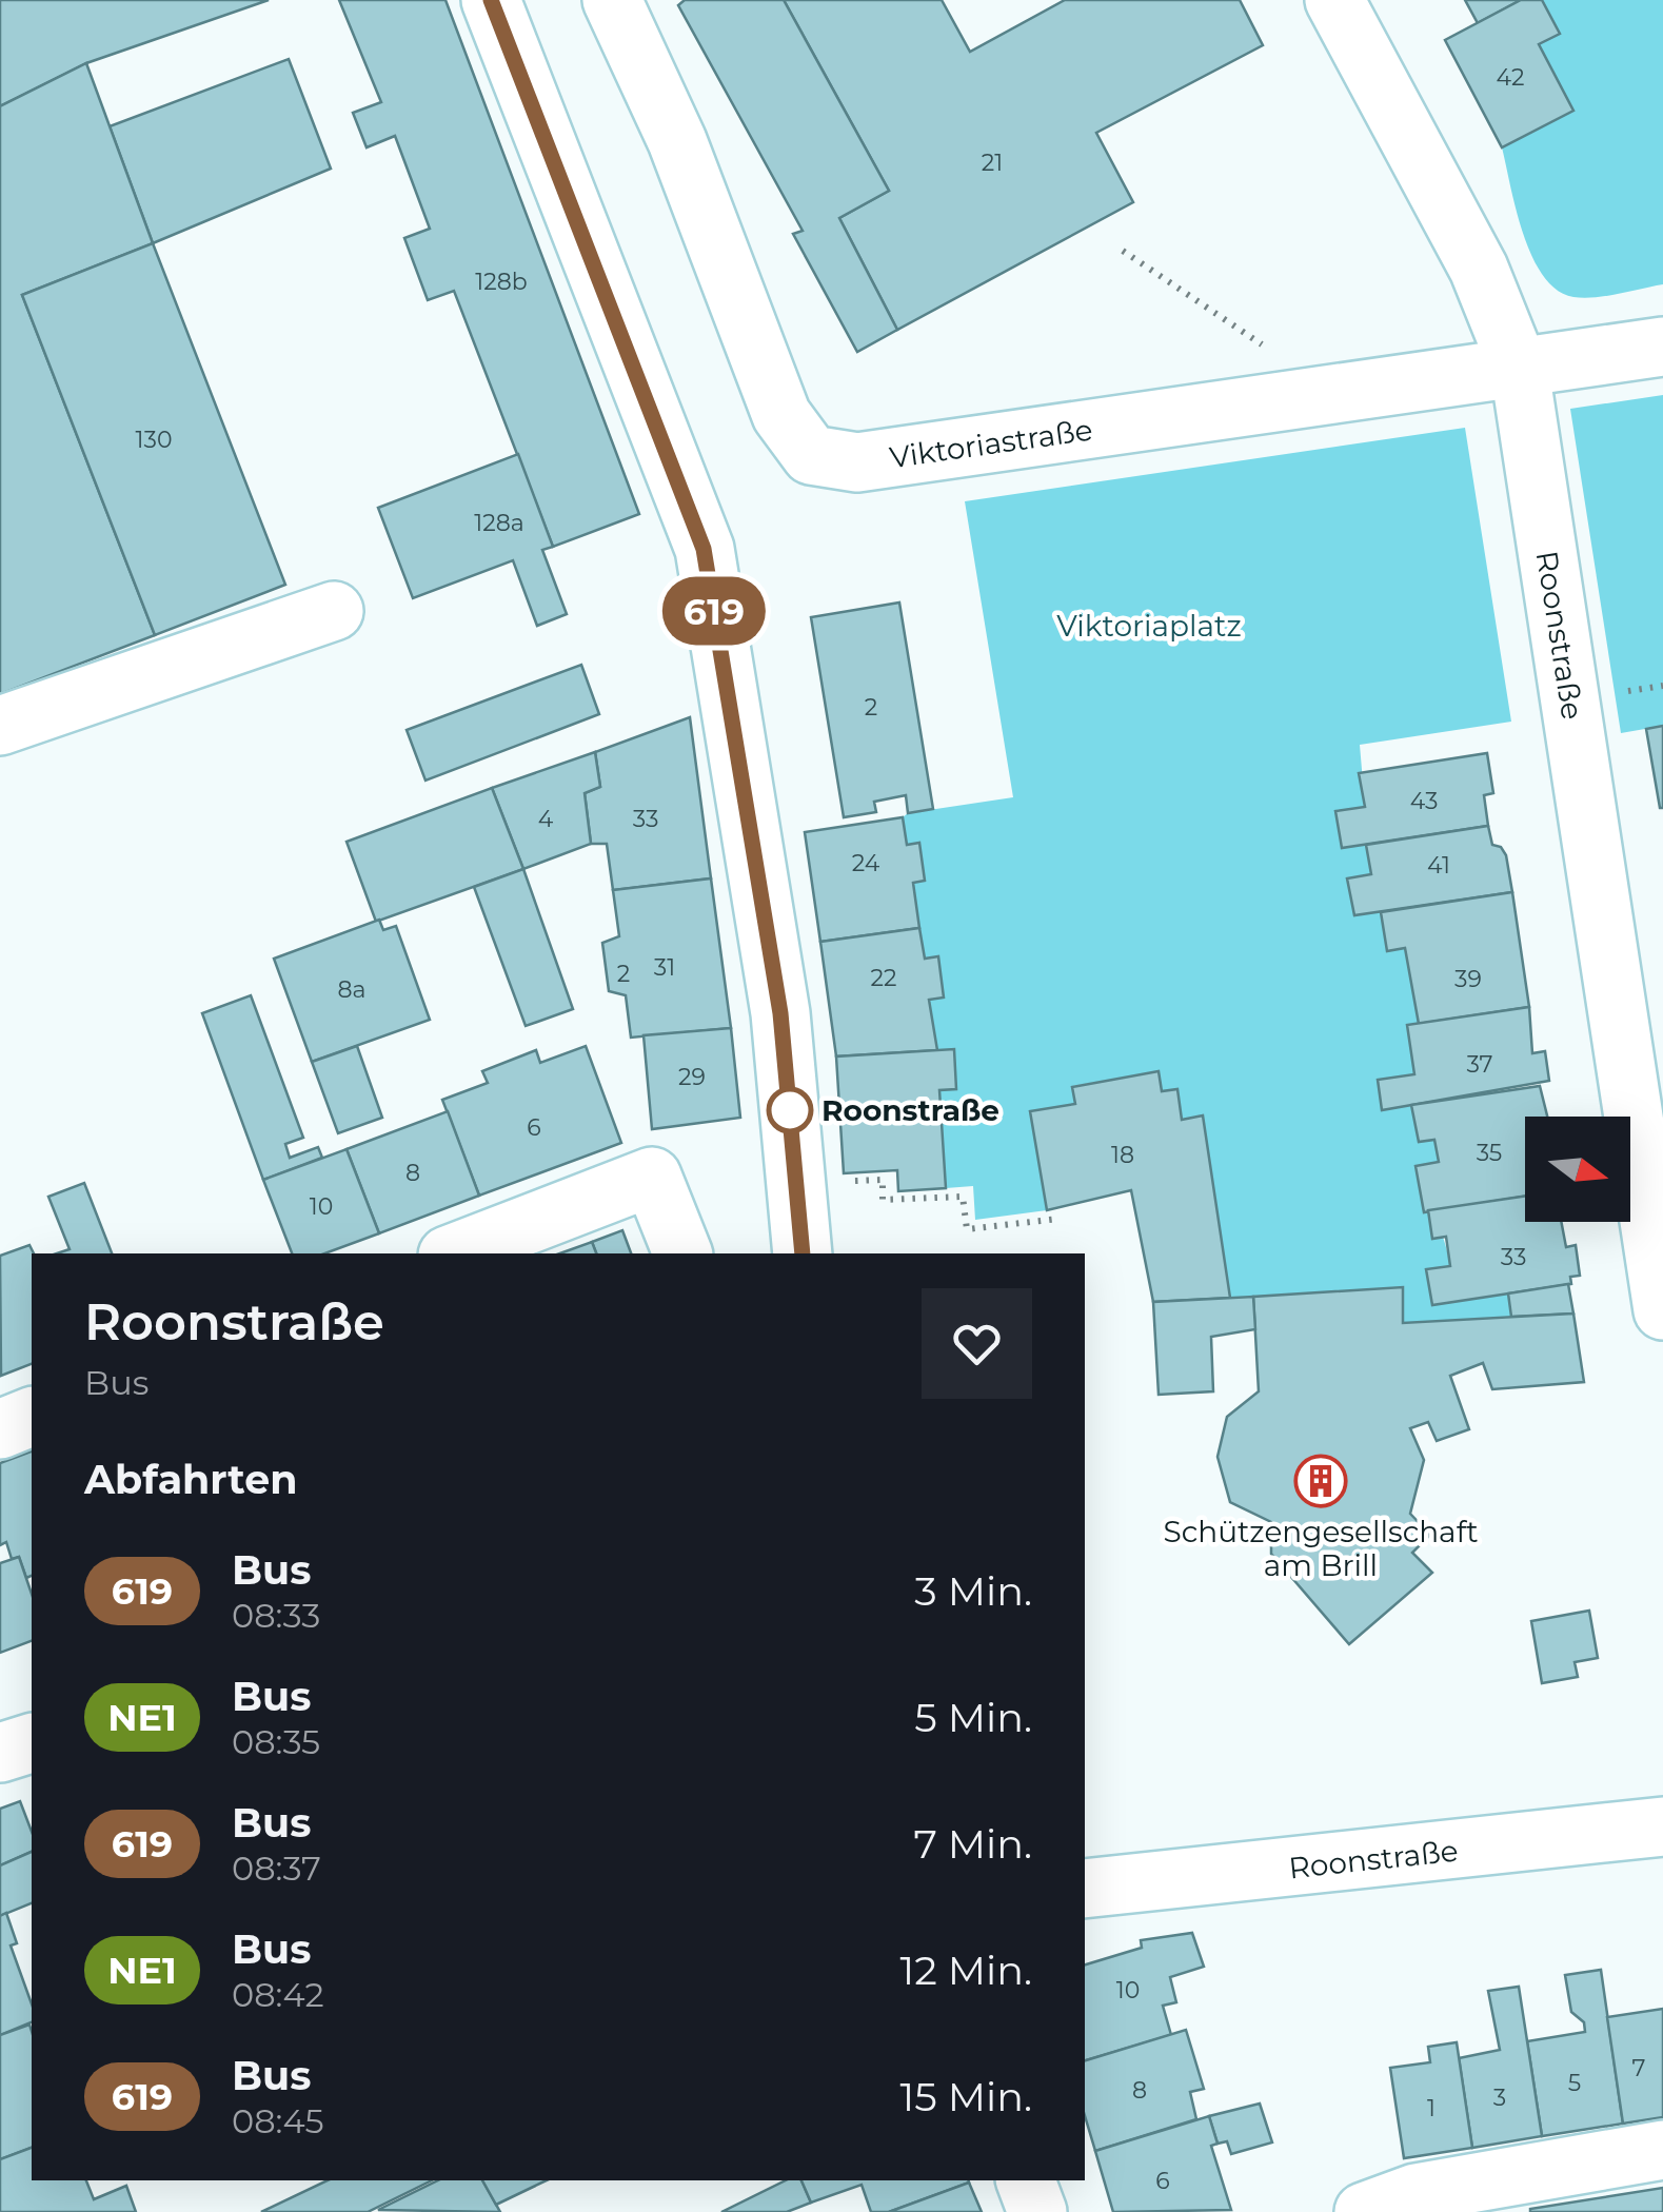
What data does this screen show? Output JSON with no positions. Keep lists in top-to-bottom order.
{
  "streets": {
    "street": ["Viktoriastraße", "Roonstraße"]
  },
  "crossings": [
    ["Viktoriastraße", "Roonstraße"]
  ],
  "parks": ["Viktoriaplatz"],
  "places": {
    "other": ["Roonstraße"],
    "building": ["Schützengesellschaft am Brill"]
  },
  "lines": ["bus line 619"],
  "house_numbers": [
    "42",
    "21",
    "128b",
    "130",
    "128a",
    "2",
    "43",
    "4",
    "33",
    "24",
    "41",
    "31",
    "2",
    "22",
    "39",
    "8a",
    "37",
    "29",
    "6",
    "35",
    "18",
    "8",
    "10",
    "33",
    "10",
    "7",
    "5",
    "8",
    "3",
    "1",
    "6"
  ],
  "north": "right",
  "page": {
    "on_map": "619",
    "heading": [
      ["Roonstraße", "Bus"],
      "Abfahrten"
    ],
    "list": [
      {
        "mark": "619",
        "name": "Bus",
        "note": "08:33",
        "value": "3 Min."
      },
      {
        "mark": "NE1",
        "name": "Bus",
        "note": "08:35",
        "value": "5 Min."
      },
      {
        "mark": "619",
        "name": "Bus",
        "note": "08:37",
        "value": "7 Min."
      },
      {
        "mark": "NE1",
        "name": "Bus",
        "note": "08:42",
        "value": "12 Min."
      },
      {
        "mark": "619",
        "name": "Bus",
        "note": "08:45",
        "value": "15 Min."
      }
    ]
  }
}
